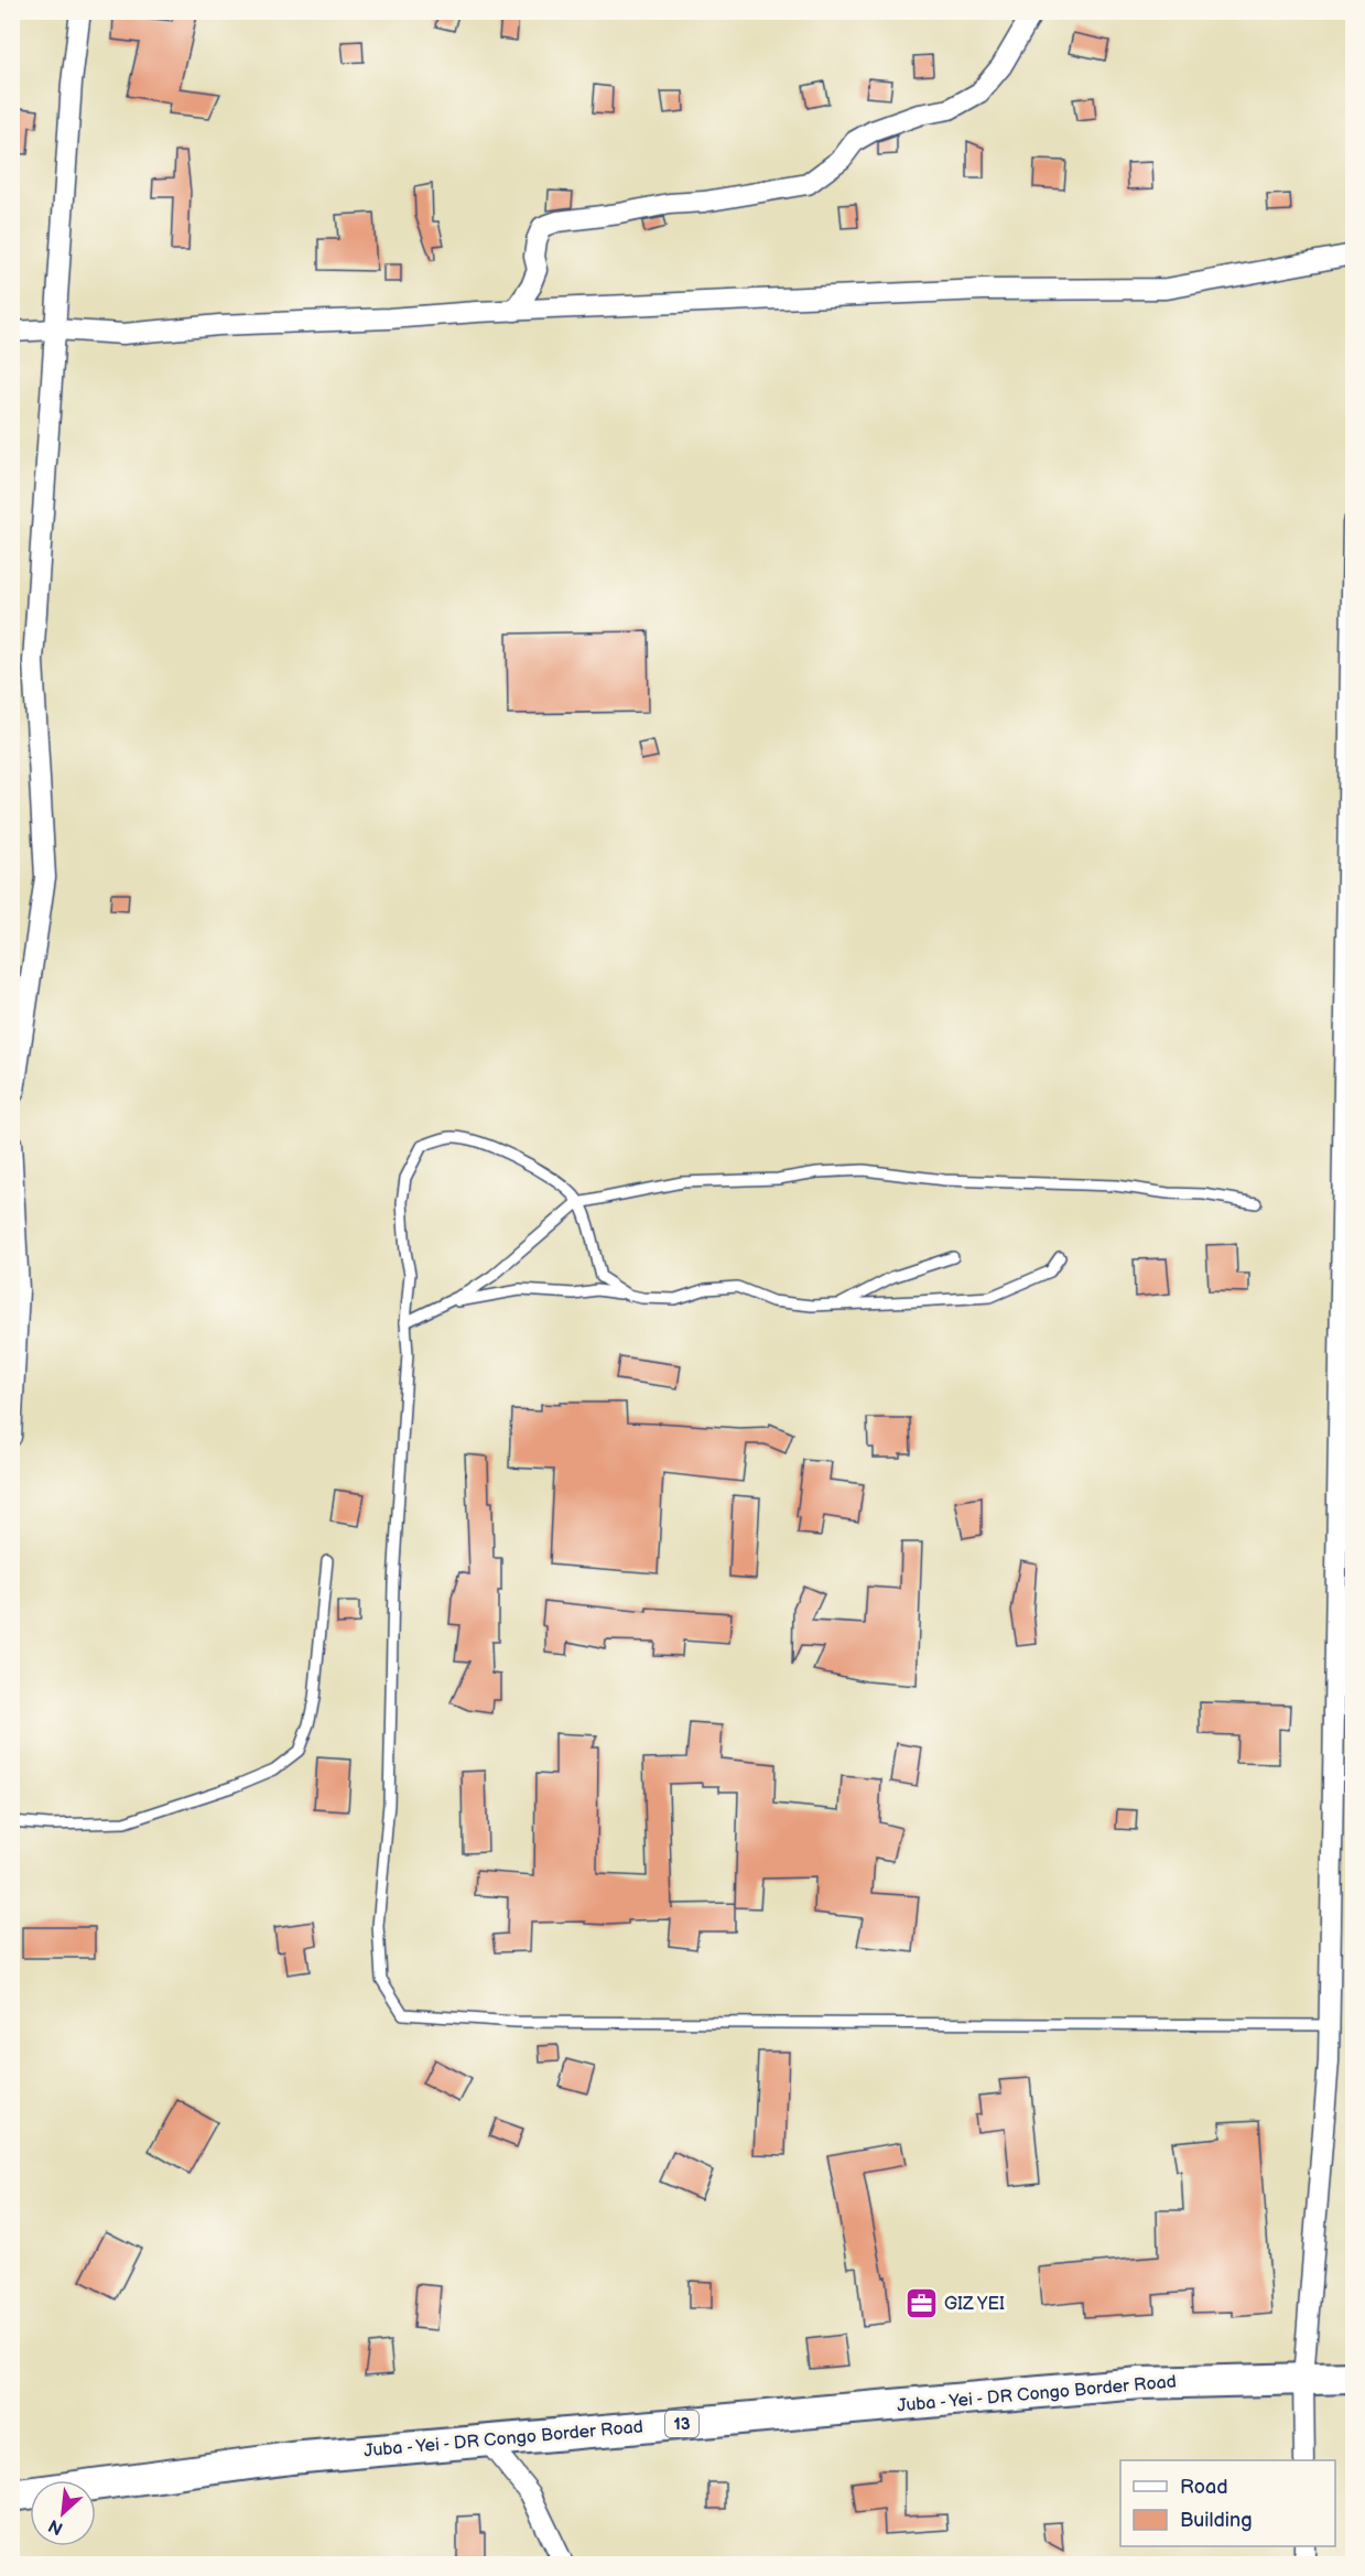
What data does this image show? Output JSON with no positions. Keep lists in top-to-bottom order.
{
  "streets": {
    "main road": ["Juba - Yei - DR Congo Border Road", "13"]
  },
  "places": {
    "office": ["GIZ YEI"]
  },
  "legend": ["Road", "Building"],
  "north": "bottom left"
}
